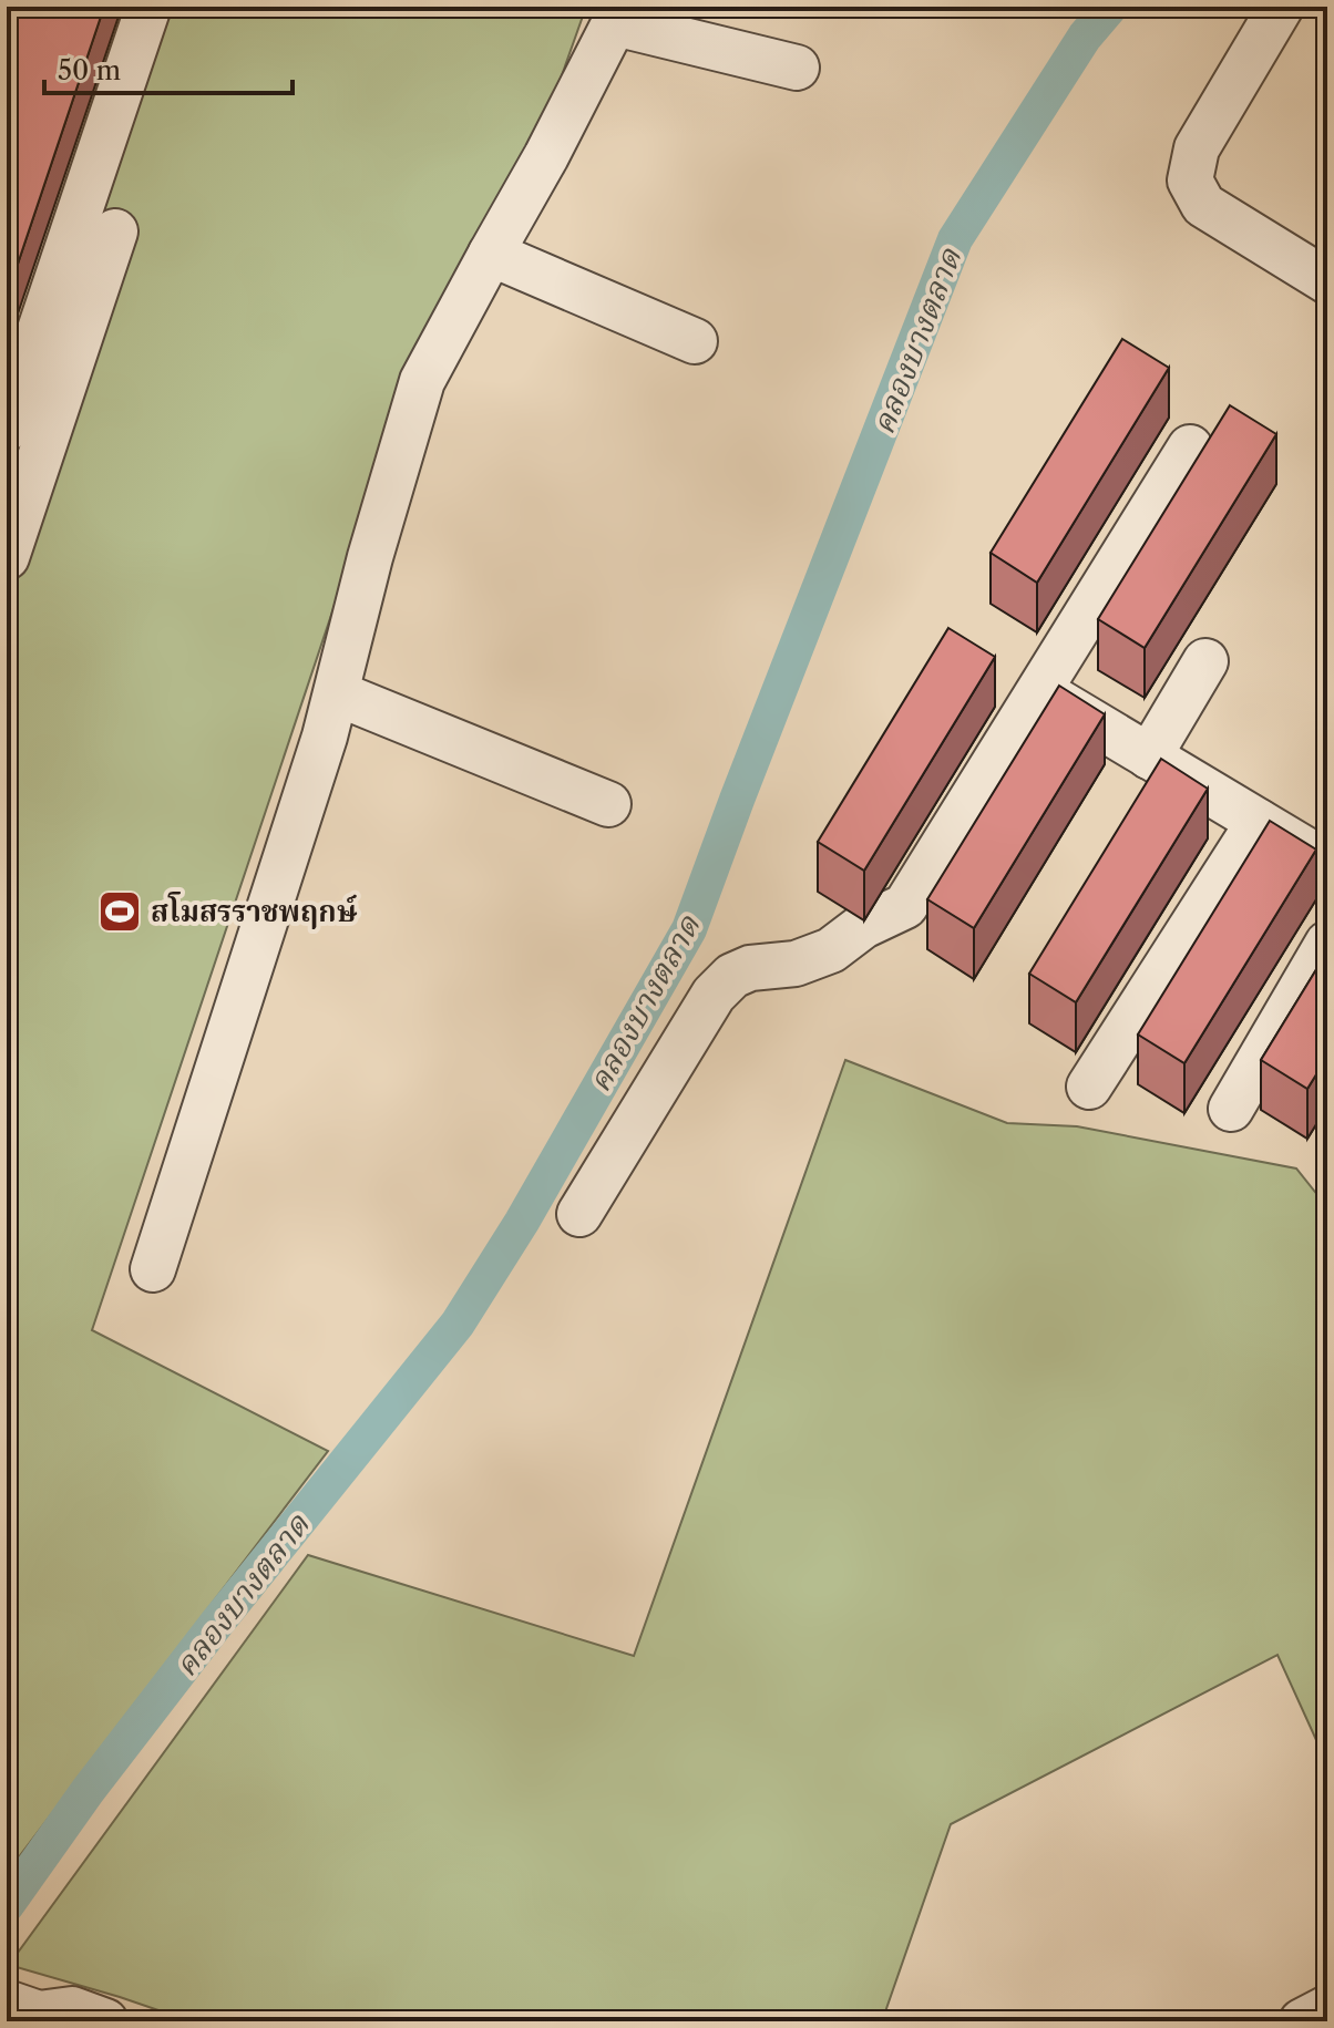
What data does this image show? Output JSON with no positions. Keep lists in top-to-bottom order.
{
  "water": ["คลองบางตลาด"],
  "places": {
    "sports": ["สโมสรราชพฤกษ์"]
  },
  "scale_bar": "50 m"
}
